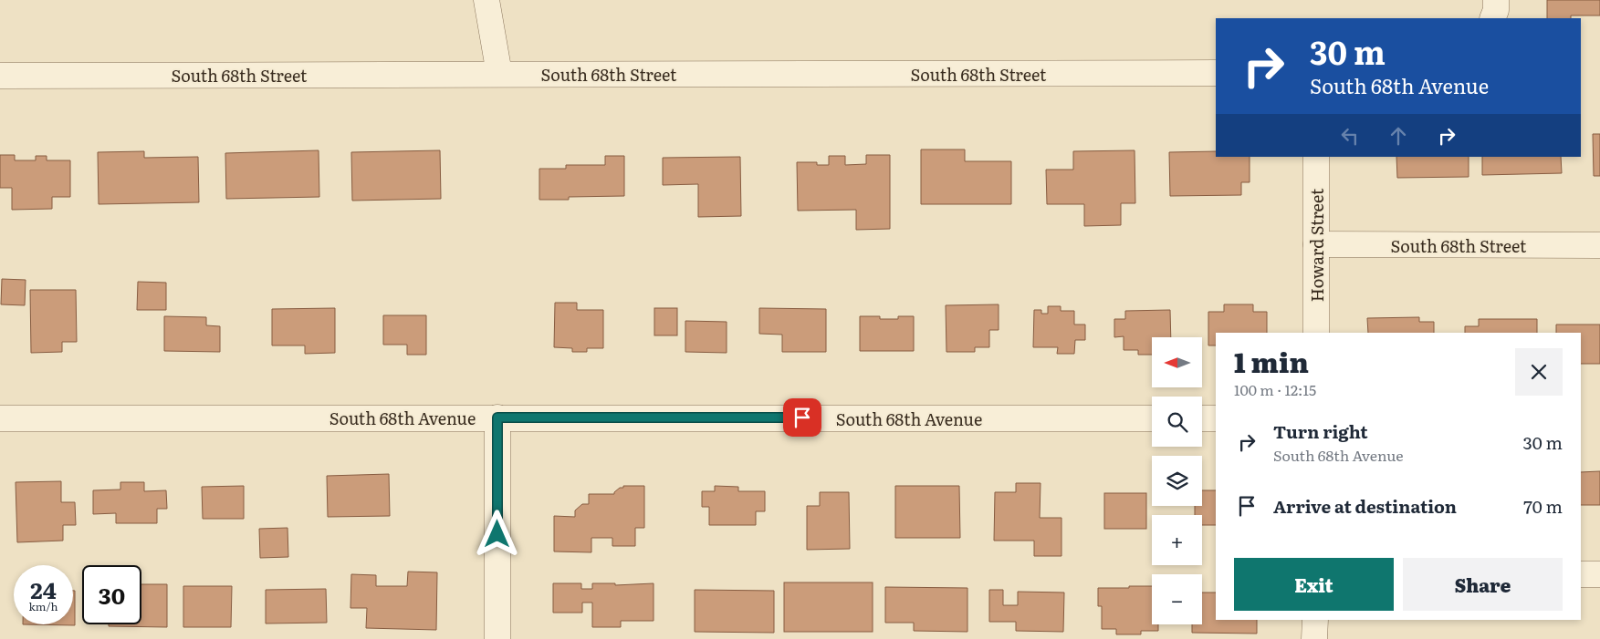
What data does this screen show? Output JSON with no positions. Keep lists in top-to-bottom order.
{
  "streets": {
    "street": ["South 68th Street", "Howard Street", "South 68th Avenue"]
  },
  "crossings": [
    ["South 68th Street", "Howard Street"]
  ],
  "north": "left",
  "page": {
    "turn": ["30 m", "South 68th Avenue"],
    "heading": ["1 min", "100 m · 12:15"],
    "map_buttons": ["+", "−"],
    "list": [
      {
        "name": "Turn right",
        "note": "South 68th Avenue",
        "value": "30 m"
      },
      {
        "name": "Arrive at destination",
        "value": "70 m"
      }
    ],
    "buttons": ["Exit", "Share"],
    "speed": "24 km/h",
    "limit": "30"
  }
}
